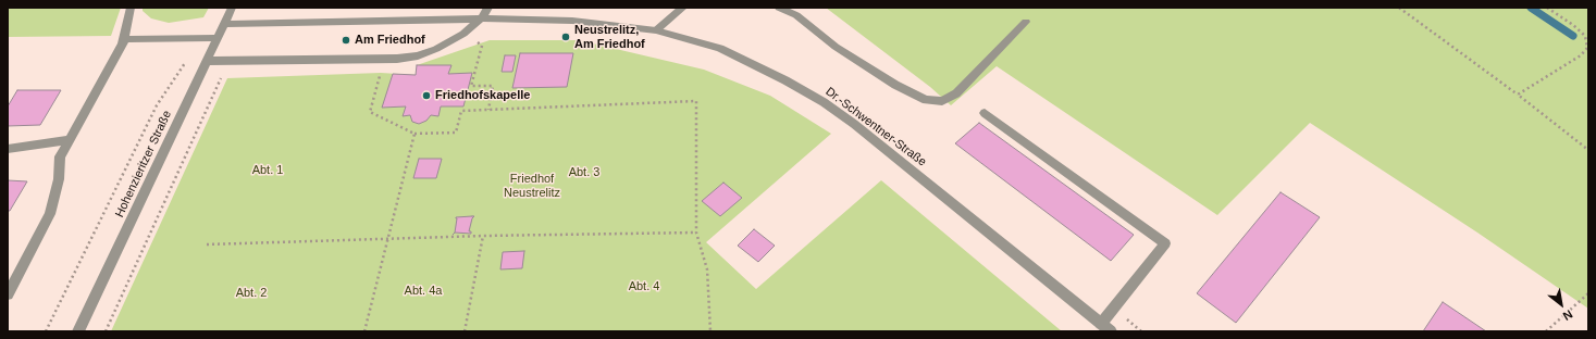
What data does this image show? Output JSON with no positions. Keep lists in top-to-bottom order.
{
  "streets": {
    "street": ["Dr.-Schwentner-Straße", "Hohenzieritzer Straße"]
  },
  "crossings": [
    ["Dr.-Schwentner-Straße", "Hohenzieritzer Straße"]
  ],
  "parks": [
    "Abt. 1",
    "Abt. 3",
    "Friedhof Neustrelitz",
    "Abt. 4",
    "Abt. 4a",
    "Abt. 2"
  ],
  "places": ["Neustrelitz, Am Friedhof", "Am Friedhof", "Friedhofskapelle"],
  "north": "bottom right"
}
